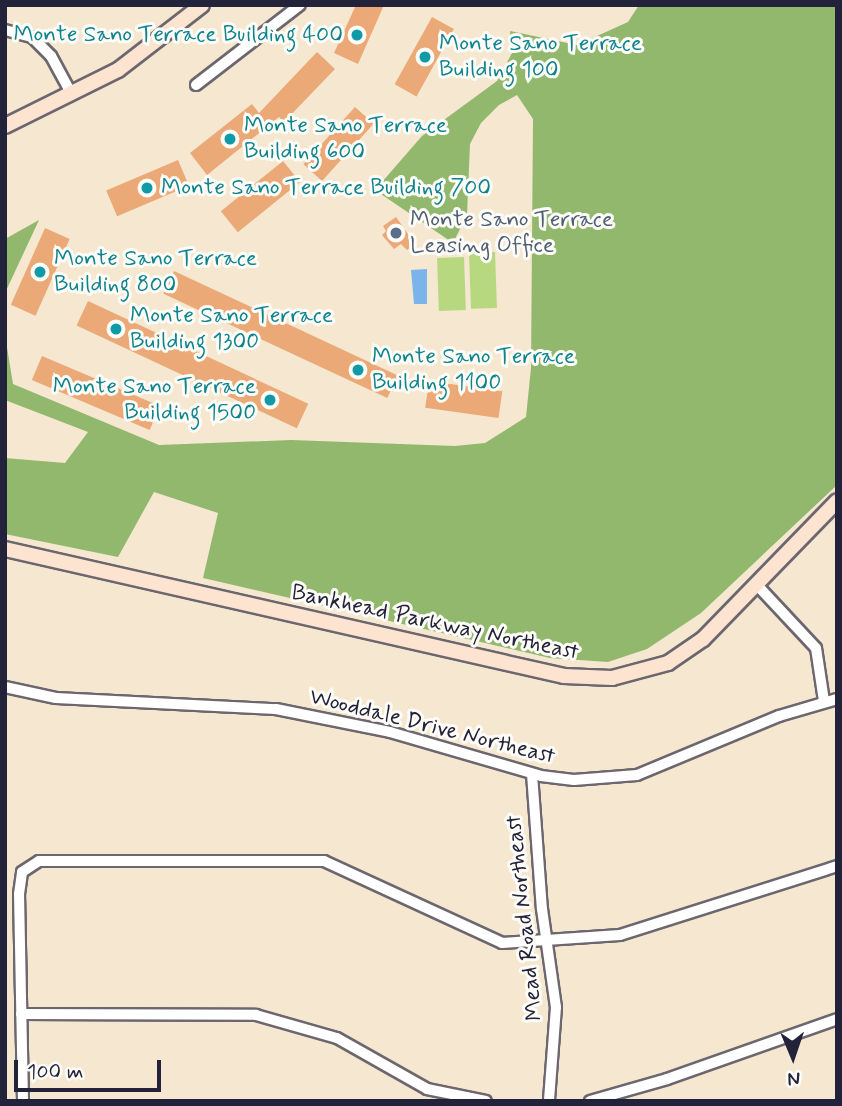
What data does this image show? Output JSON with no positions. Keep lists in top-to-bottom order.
{
  "streets": {
    "street": ["Bankhead Parkway Northeast", "Wooddale Drive Northeast", "Mead Road Northeast"]
  },
  "crossings": [
    ["Wooddale Drive Northeast", "Mead Road Northeast"]
  ],
  "places": [
    "Monte Sano Terrace Building 400",
    "Monte Sano Terrace Building 100",
    "Monte Sano Terrace Building 600",
    "Monte Sano Terrace Building 700",
    "Monte Sano Terrace Leasing Office",
    "Monte Sano Terrace Building 800",
    "Monte Sano Terrace Building 1300",
    "Monte Sano Terrace Building 1100",
    "Monte Sano Terrace Building 1500"
  ],
  "scale_bar": "100 m",
  "north": "bottom"
}
